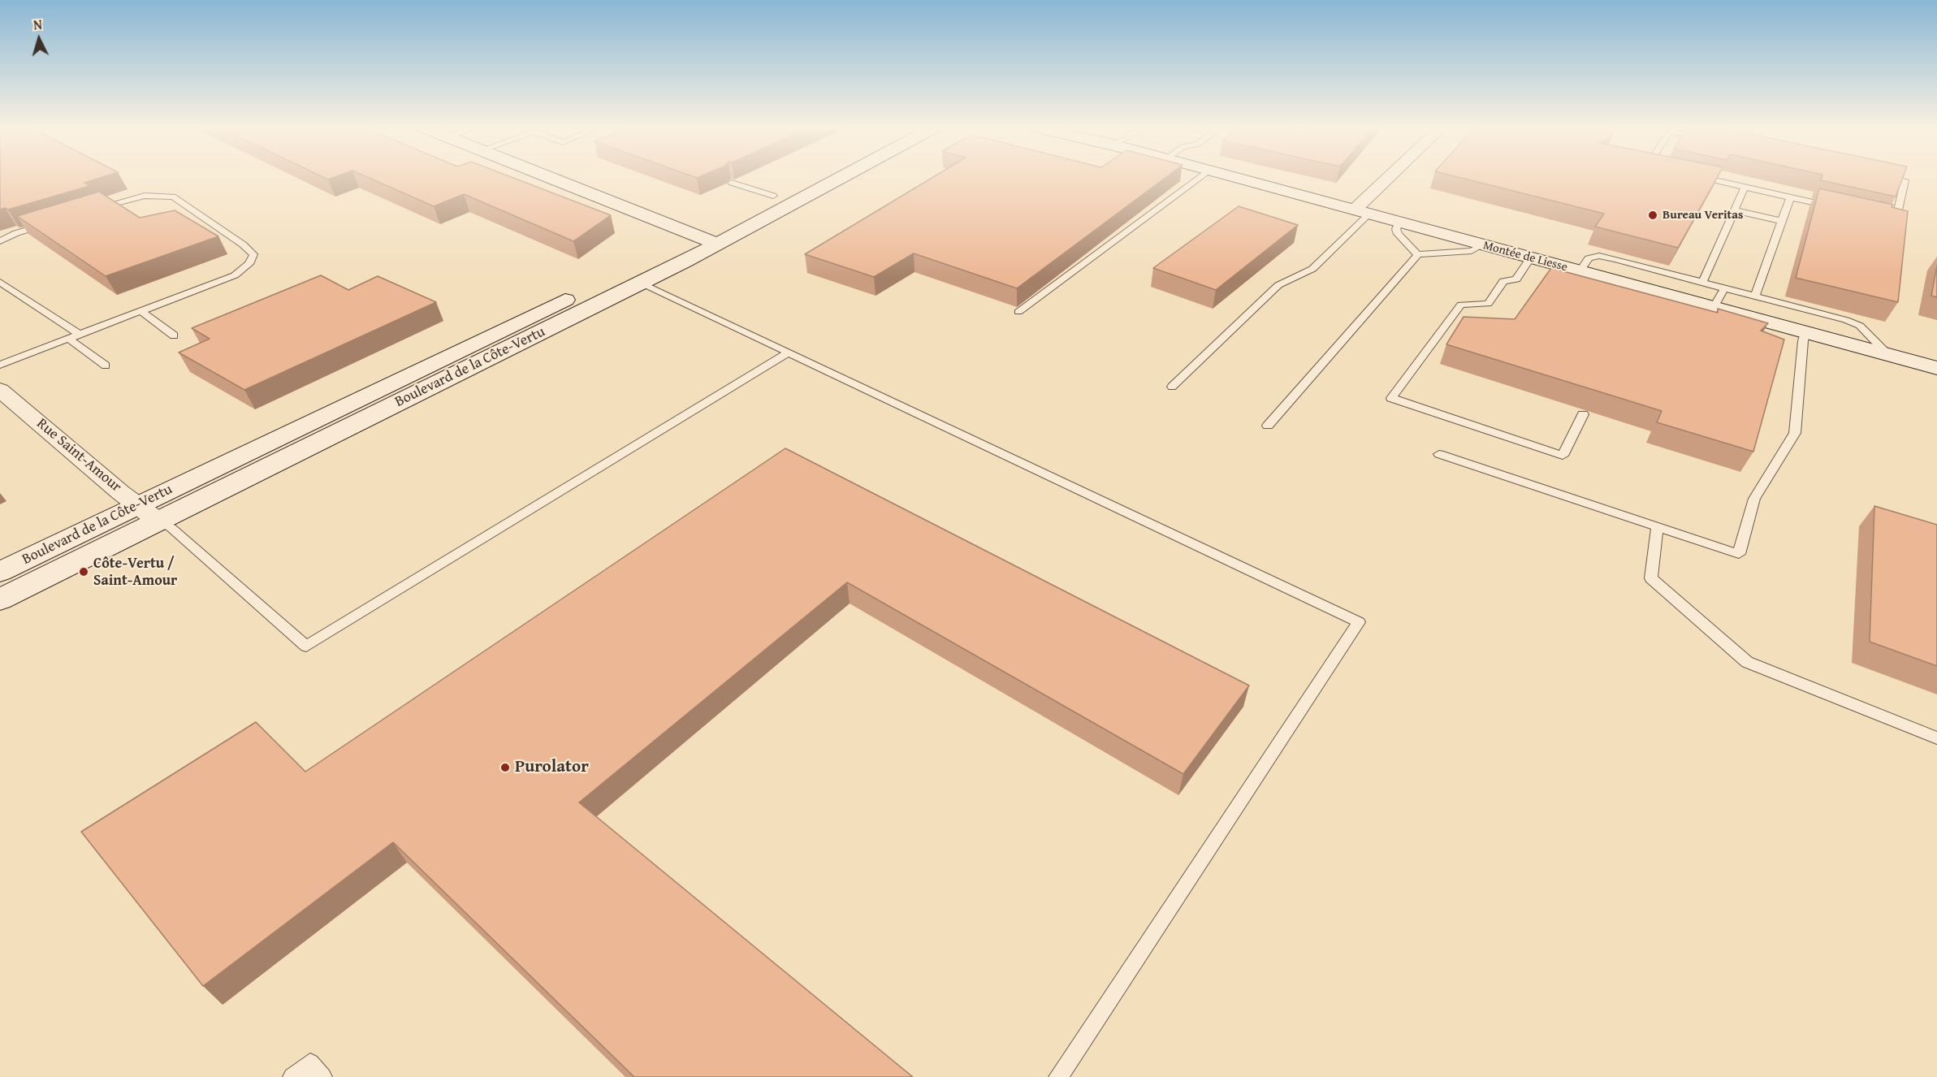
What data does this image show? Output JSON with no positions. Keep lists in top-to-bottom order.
{
  "streets": {
    "street": ["Montée de Liesse", "Boulevard de la Côte-Vertu", "Rue Saint-Amour"]
  },
  "crossings": [
    ["Boulevard de la Côte-Vertu", "Rue Saint-Amour"]
  ],
  "places": ["Bureau Veritas", "Côte-Vertu / Saint-Amour", "Purolator"],
  "north": "top"
}
